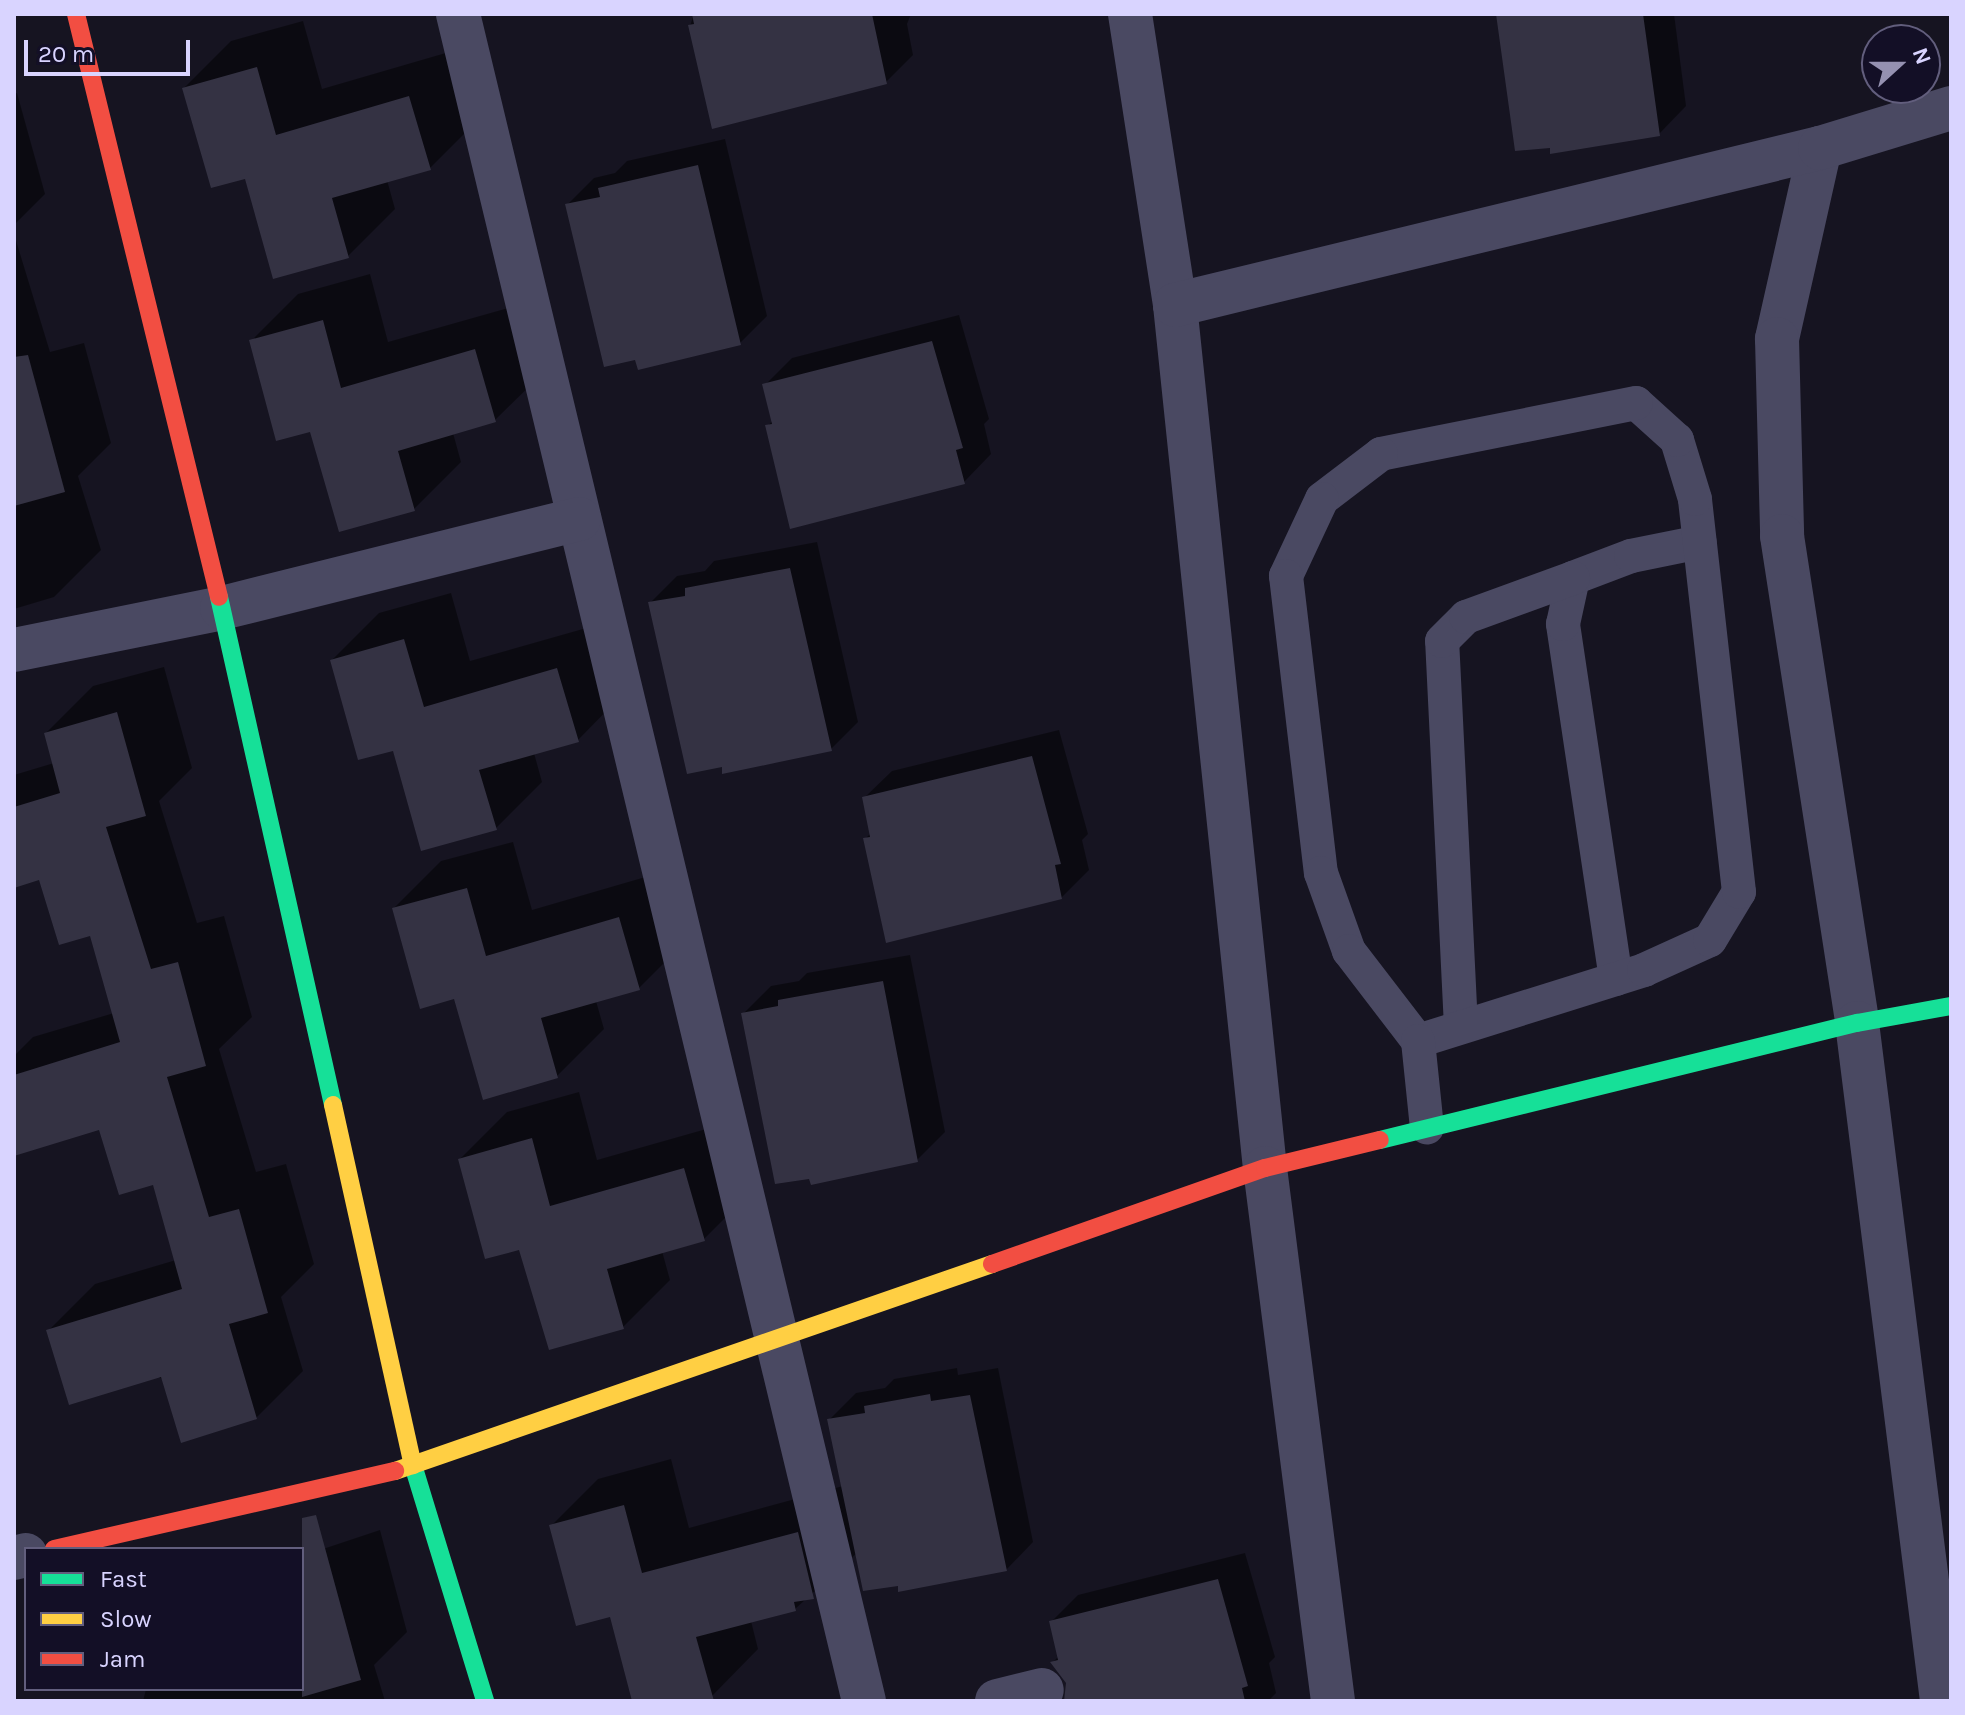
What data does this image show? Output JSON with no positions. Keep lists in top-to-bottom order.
{
  "legend": ["Fast", "Slow", "Jam"],
  "scale_bar": "20 m",
  "north": "right"
}
